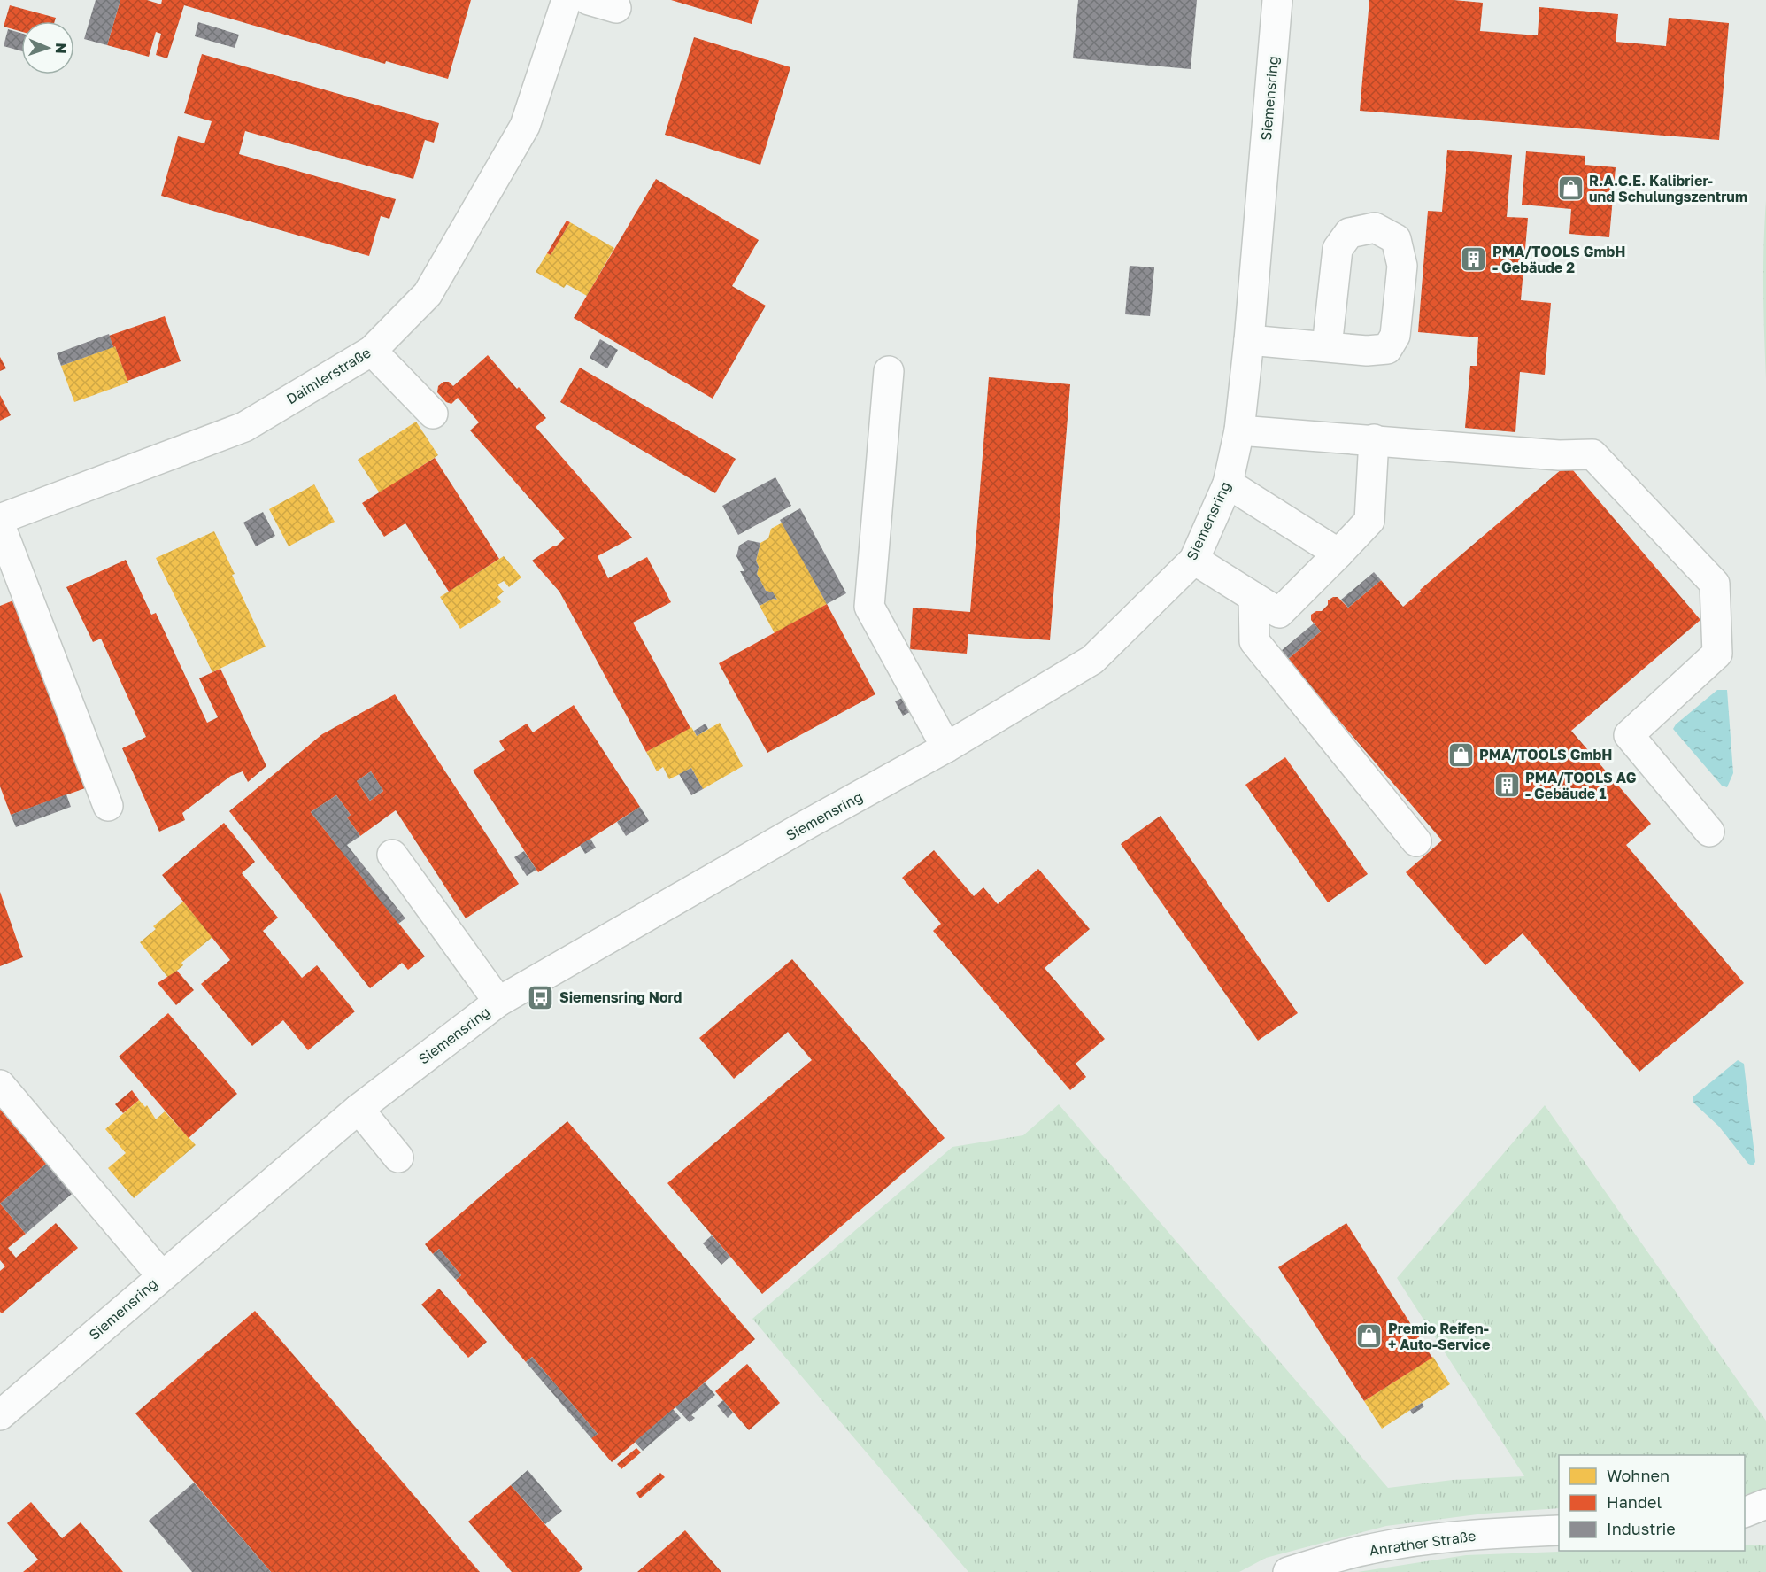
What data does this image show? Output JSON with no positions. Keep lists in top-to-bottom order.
{
  "streets": {
    "street": ["Siemensring", "Daimlerstraße", "Anrather Straße"]
  },
  "places": {
    "shop": ["R.A.C.E. Kalibrier- und Schulungszentrum", "PMA/TOOLS GmbH", "Premio Reifen- + Auto-Service"],
    "building": ["PMA/TOOLS GmbH - Gebäude 2", "PMA/TOOLS AG - Gebäude 1"],
    "bus stop": ["Siemensring Nord"]
  },
  "legend": ["Wohnen", "Handel", "Industrie"],
  "north": "right"
}
